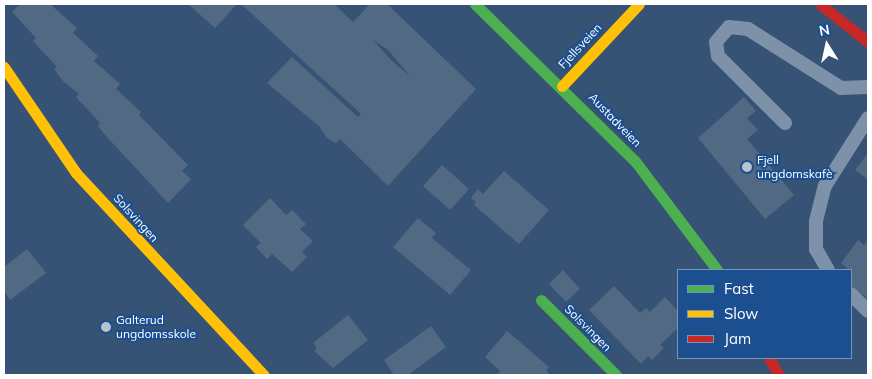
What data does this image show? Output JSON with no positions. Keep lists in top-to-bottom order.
{
  "streets": {
    "street": ["Fjellsveien", "Austadveien", "Solsvingen"]
  },
  "crossings": [
    ["Fjellsveien", "Austadveien"]
  ],
  "places": ["Fjell ungdomskafè", "Galterud ungdomsskole"],
  "legend": ["Fast", "Slow", "Jam"],
  "north": "top"
}
